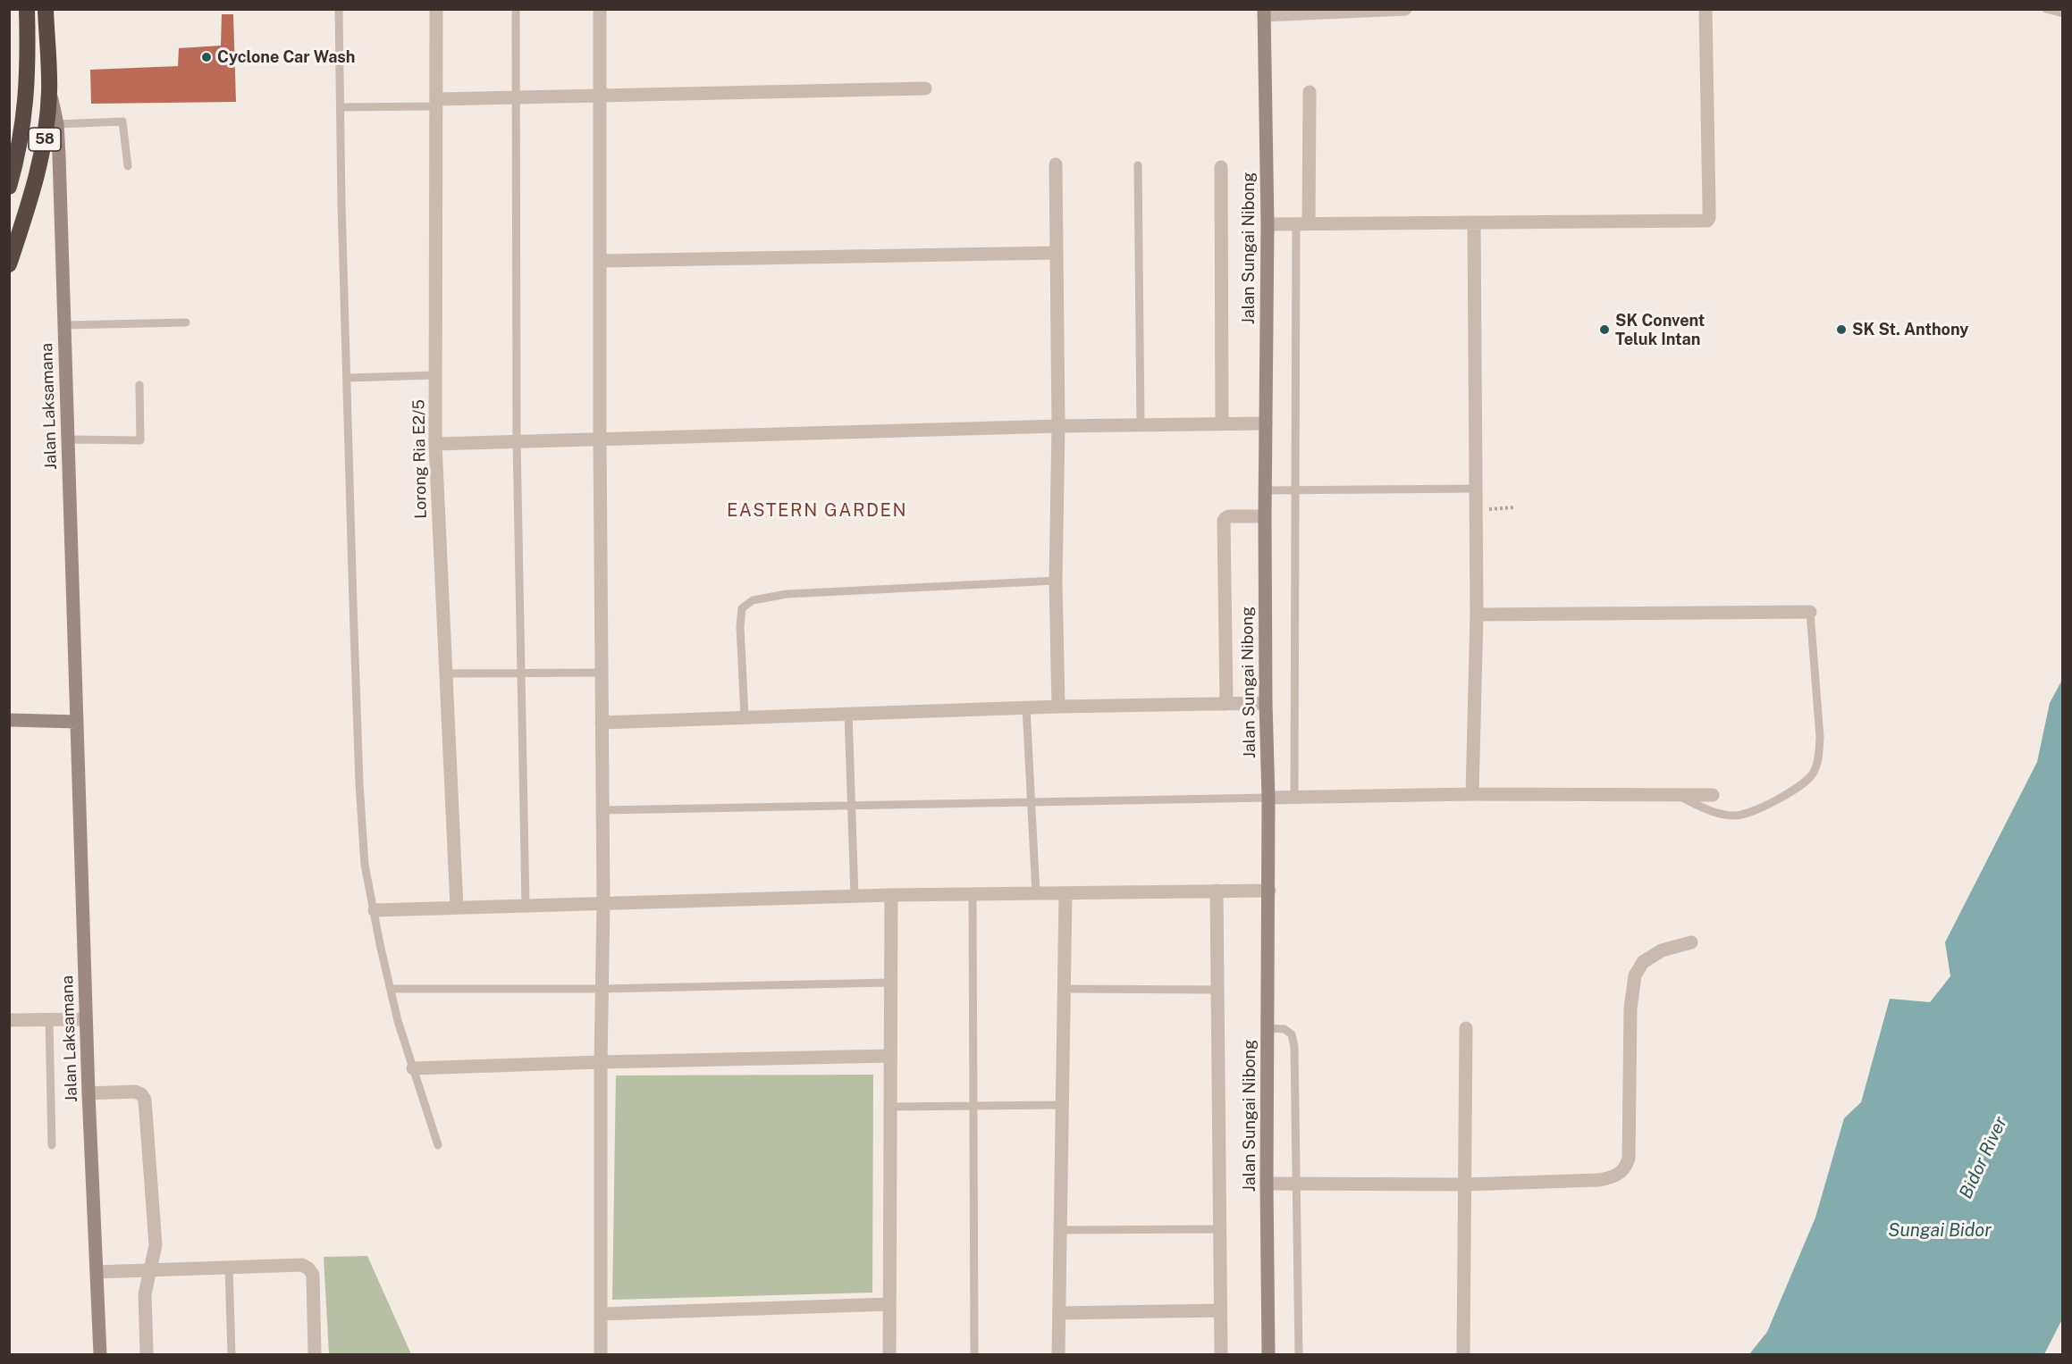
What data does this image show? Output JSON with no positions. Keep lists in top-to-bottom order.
{
  "streets": {
    "highway": ["58"],
    "street": ["Jalan Sungai Nibong", "Jalan Laksamana", "Lorong Ria E2/5"]
  },
  "crossings": [
    ["58", "Jalan Laksamana"]
  ],
  "districts": ["EASTERN GARDEN"],
  "water": ["Bidor River", "Sungai Bidor"],
  "places": ["Cyclone Car Wash", "SK Convent Teluk Intan", "SK St. Anthony"]
}
